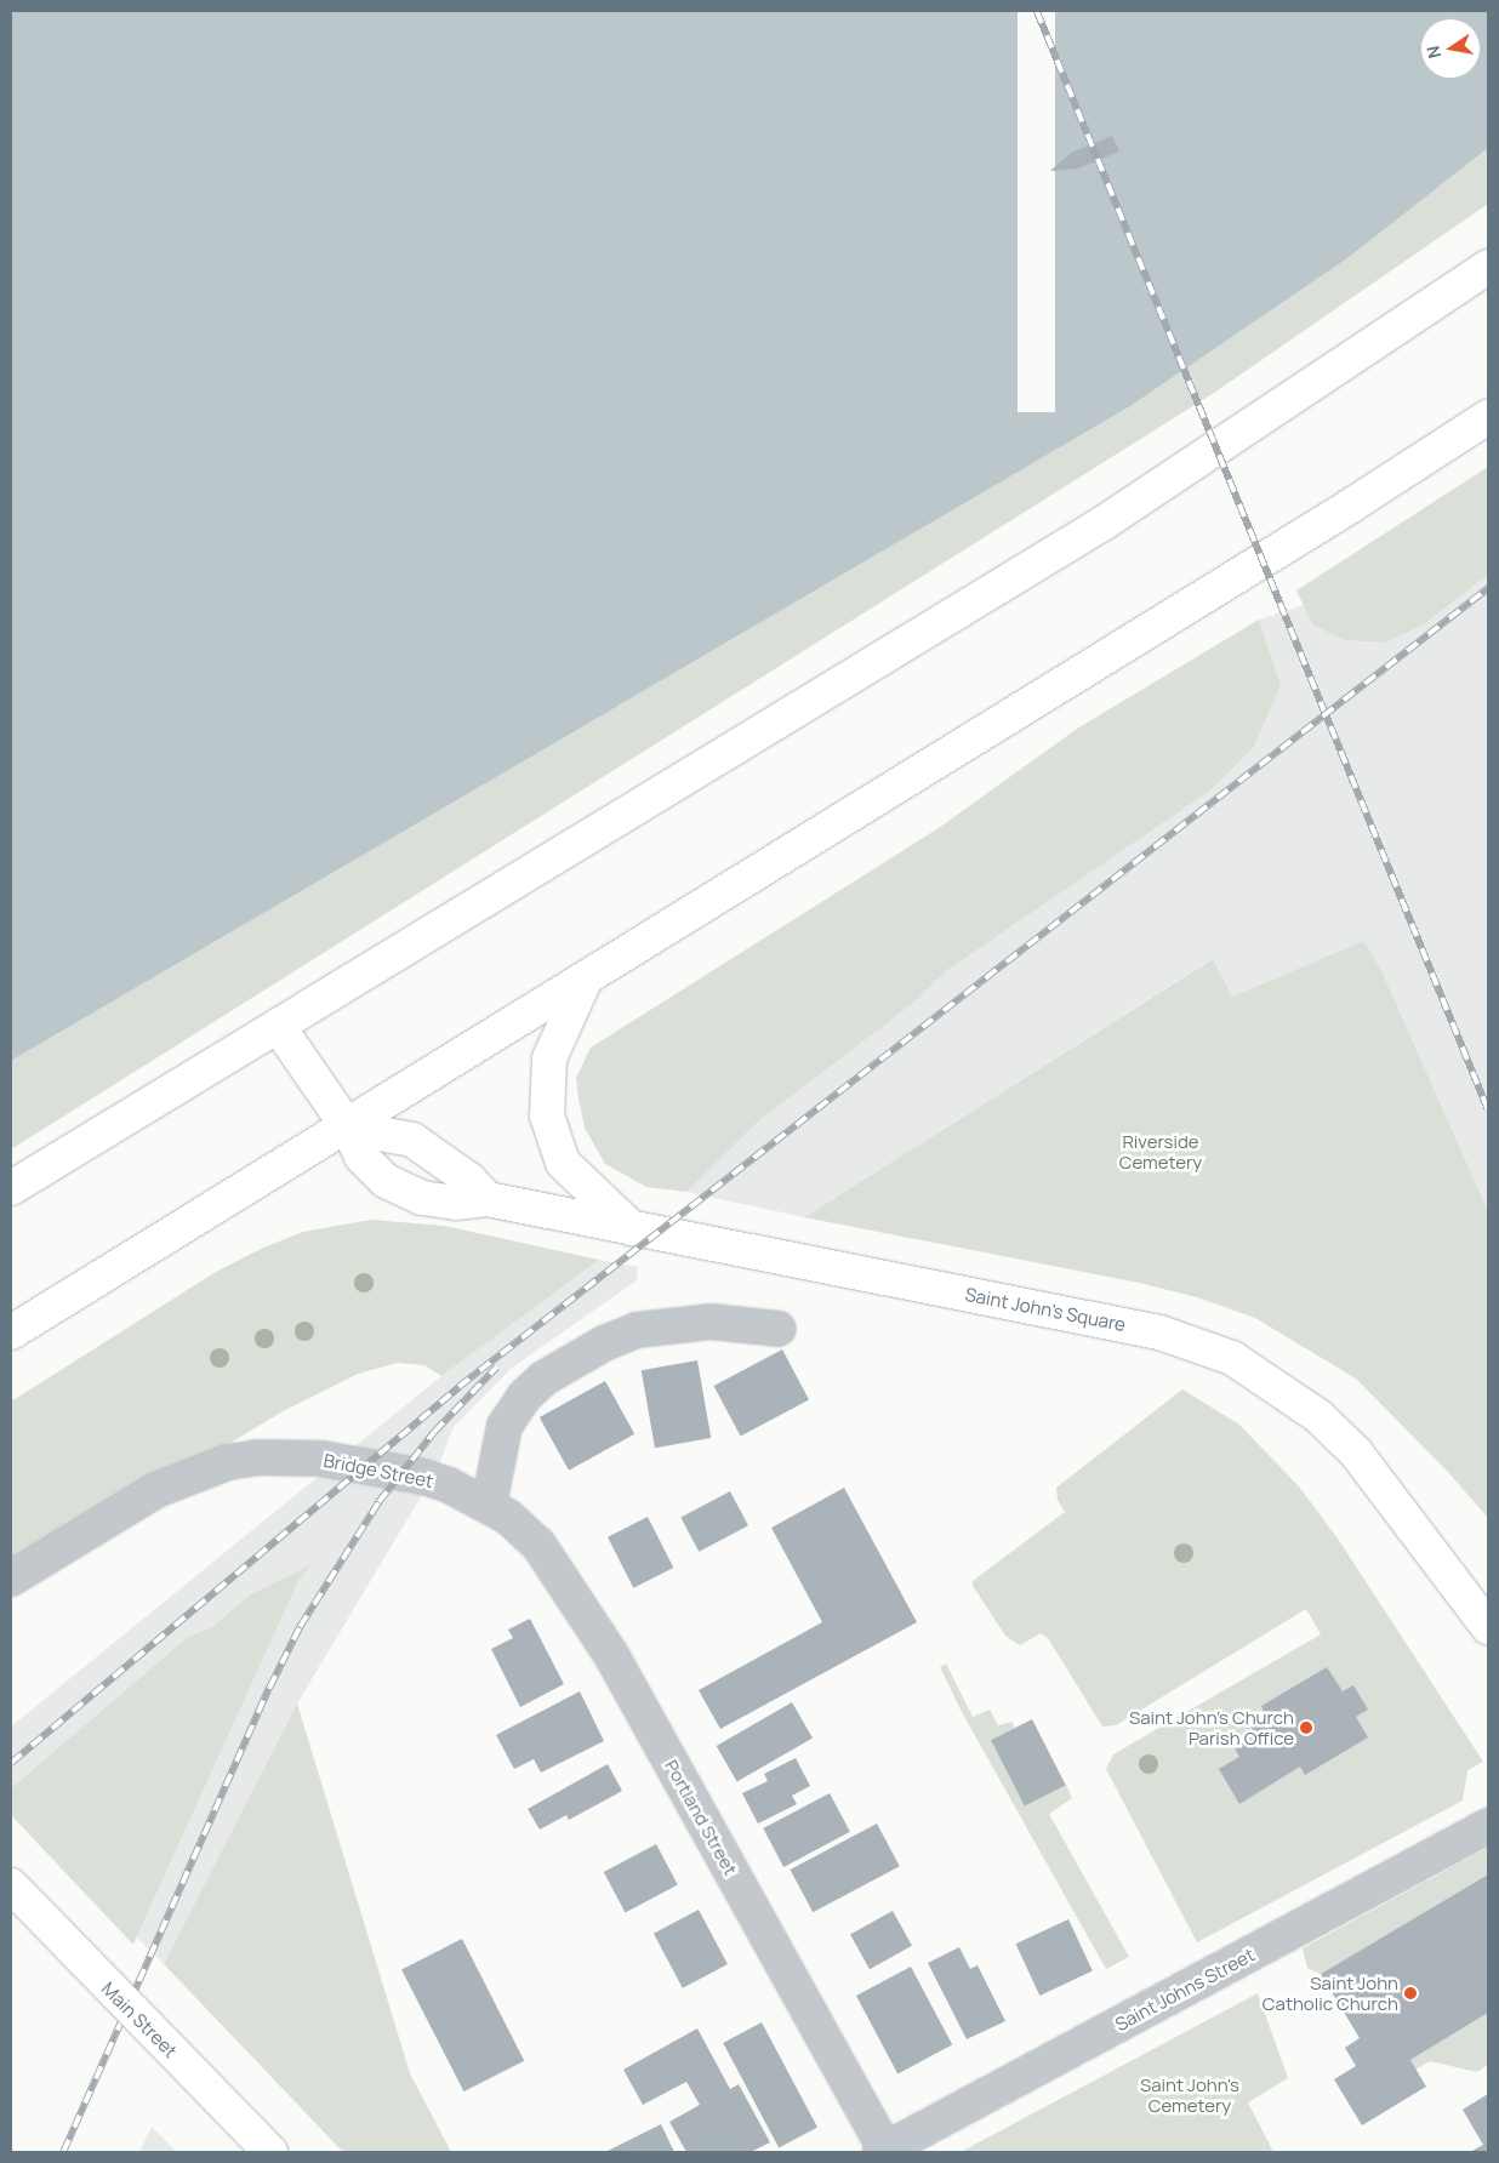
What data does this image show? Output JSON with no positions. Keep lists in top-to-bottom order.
{
  "streets": {
    "highway": ["Saint John's Square", "Main Street"],
    "street": ["Bridge Street", "Portland Street", "Saint Johns Street"]
  },
  "crossings": [
    ["Bridge Street", "Portland Street"],
    ["Portland Street", "Saint Johns Street"]
  ],
  "parks": ["Riverside Cemetery", "Saint John's Cemetery"],
  "places": ["Saint John's Church Parish Office", "Saint John Catholic Church"],
  "north": "left"
}
